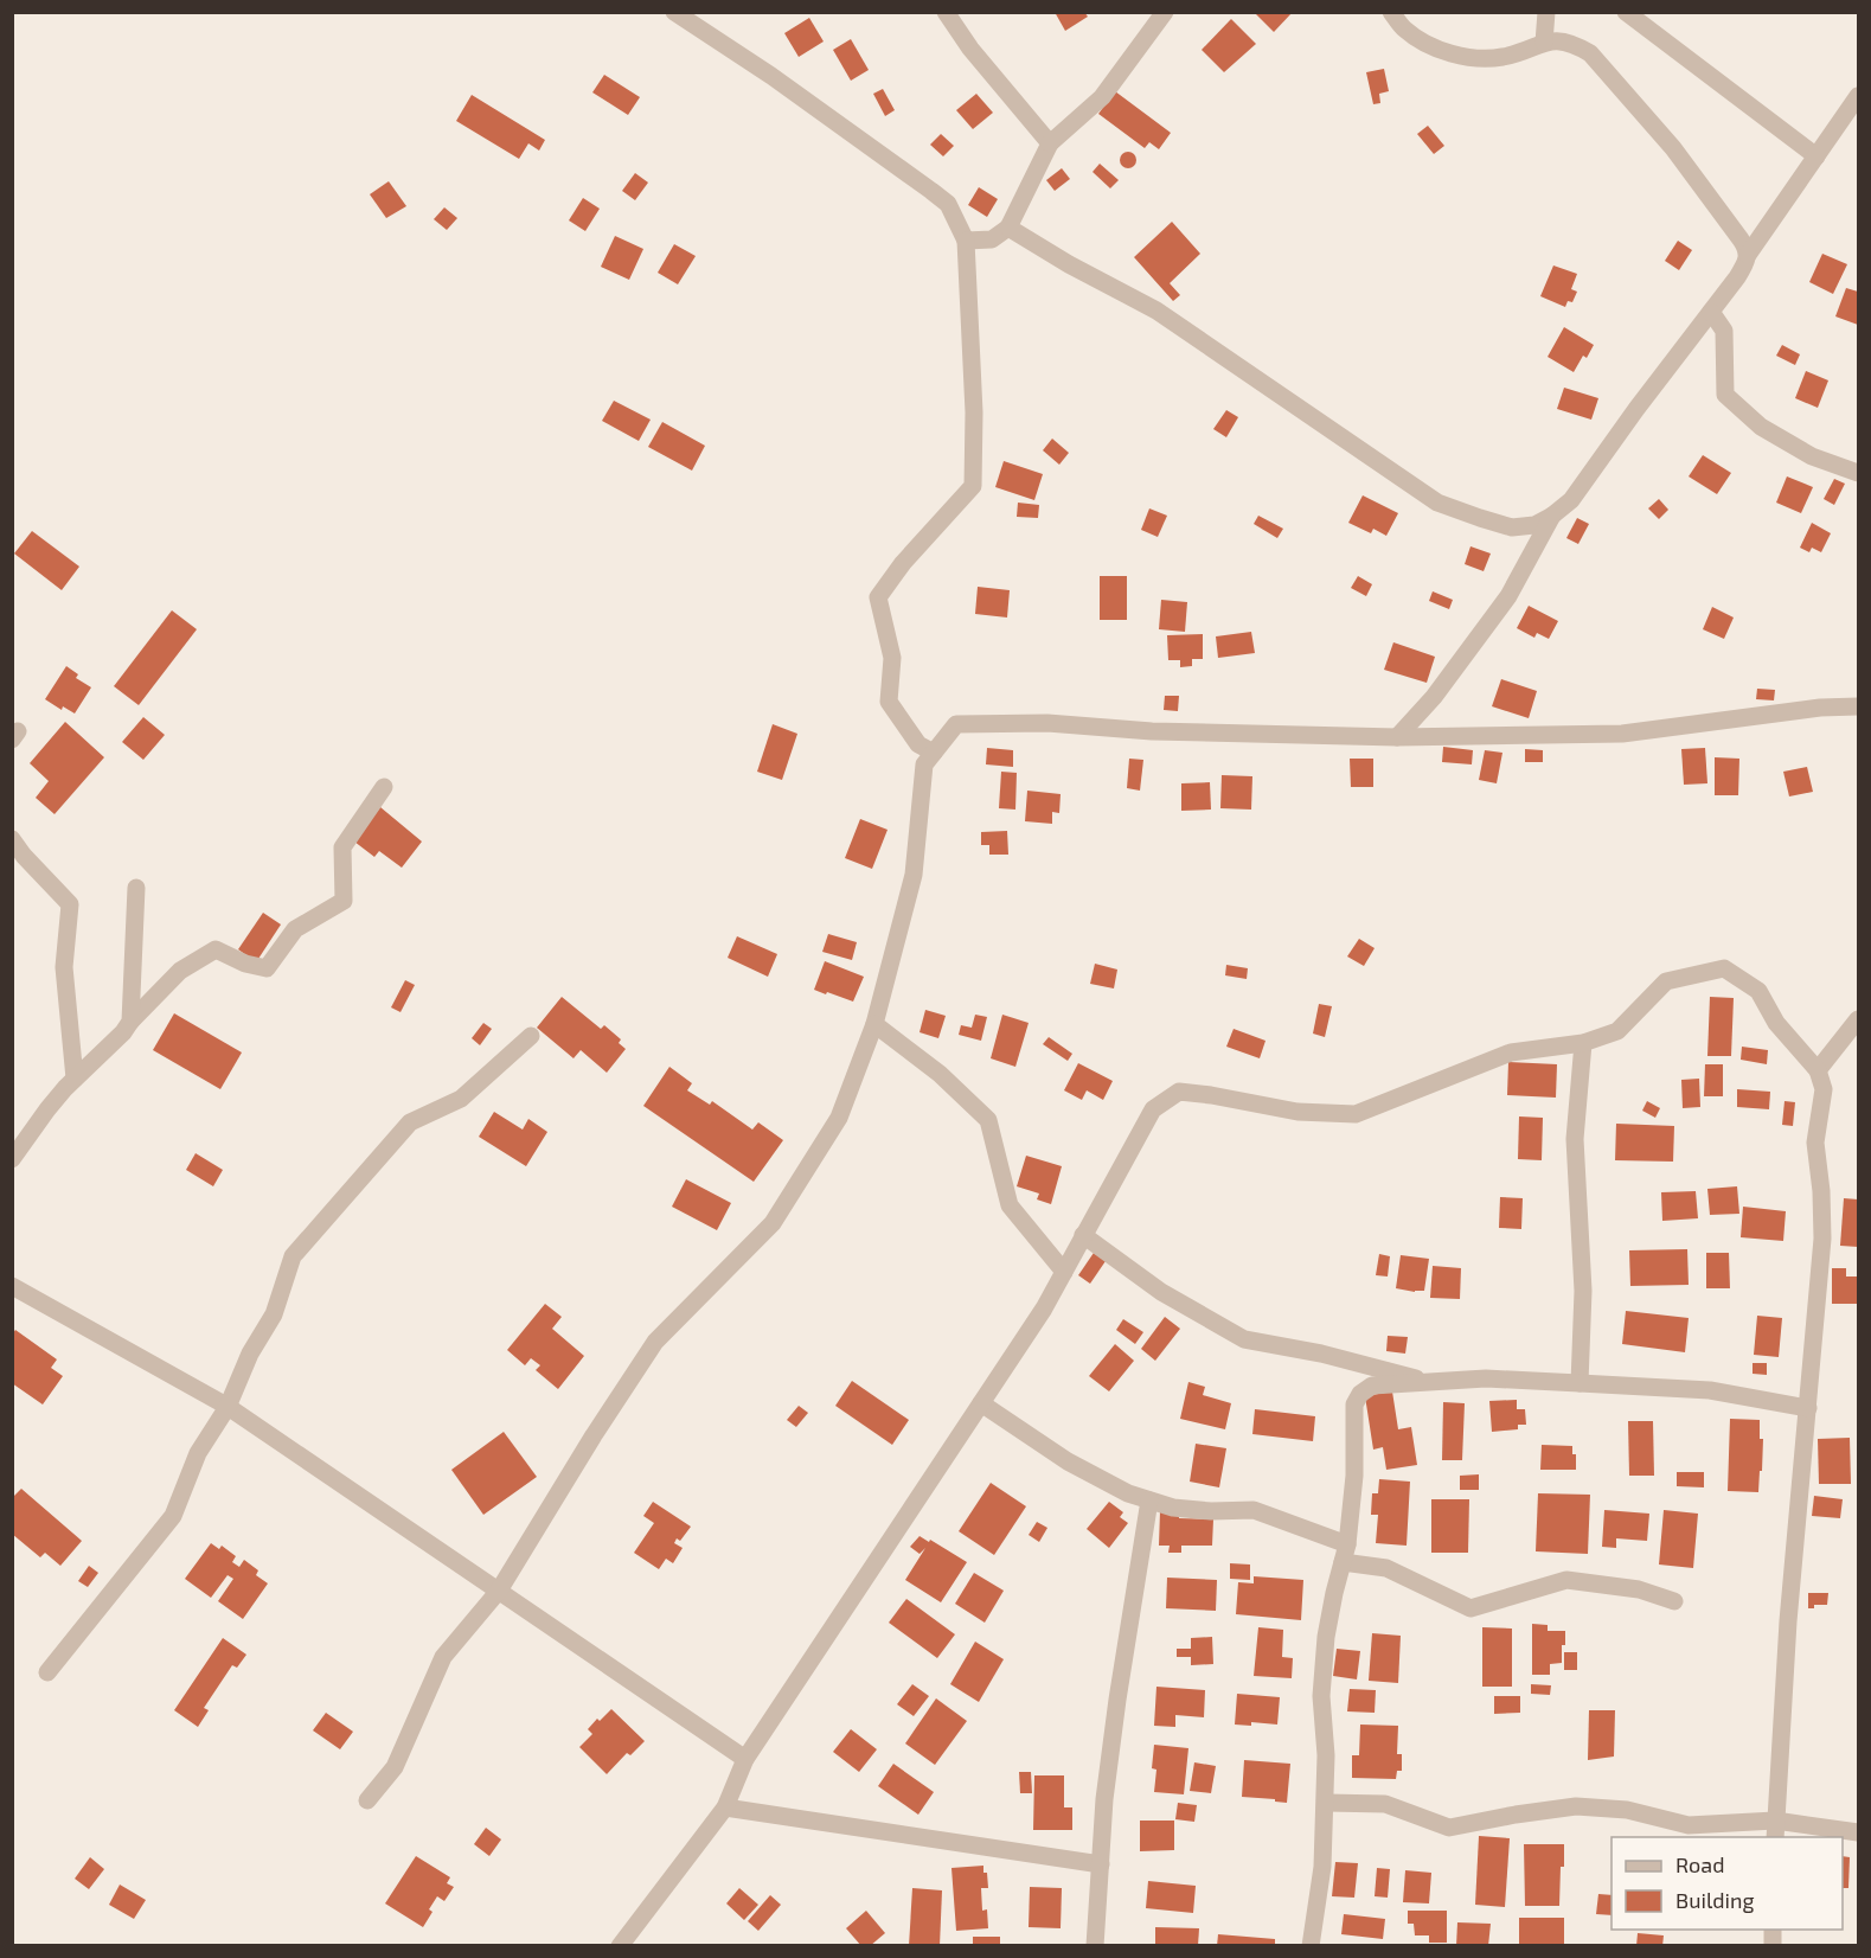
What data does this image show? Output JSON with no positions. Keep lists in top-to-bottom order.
{
  "legend": ["Road", "Building"]
}
